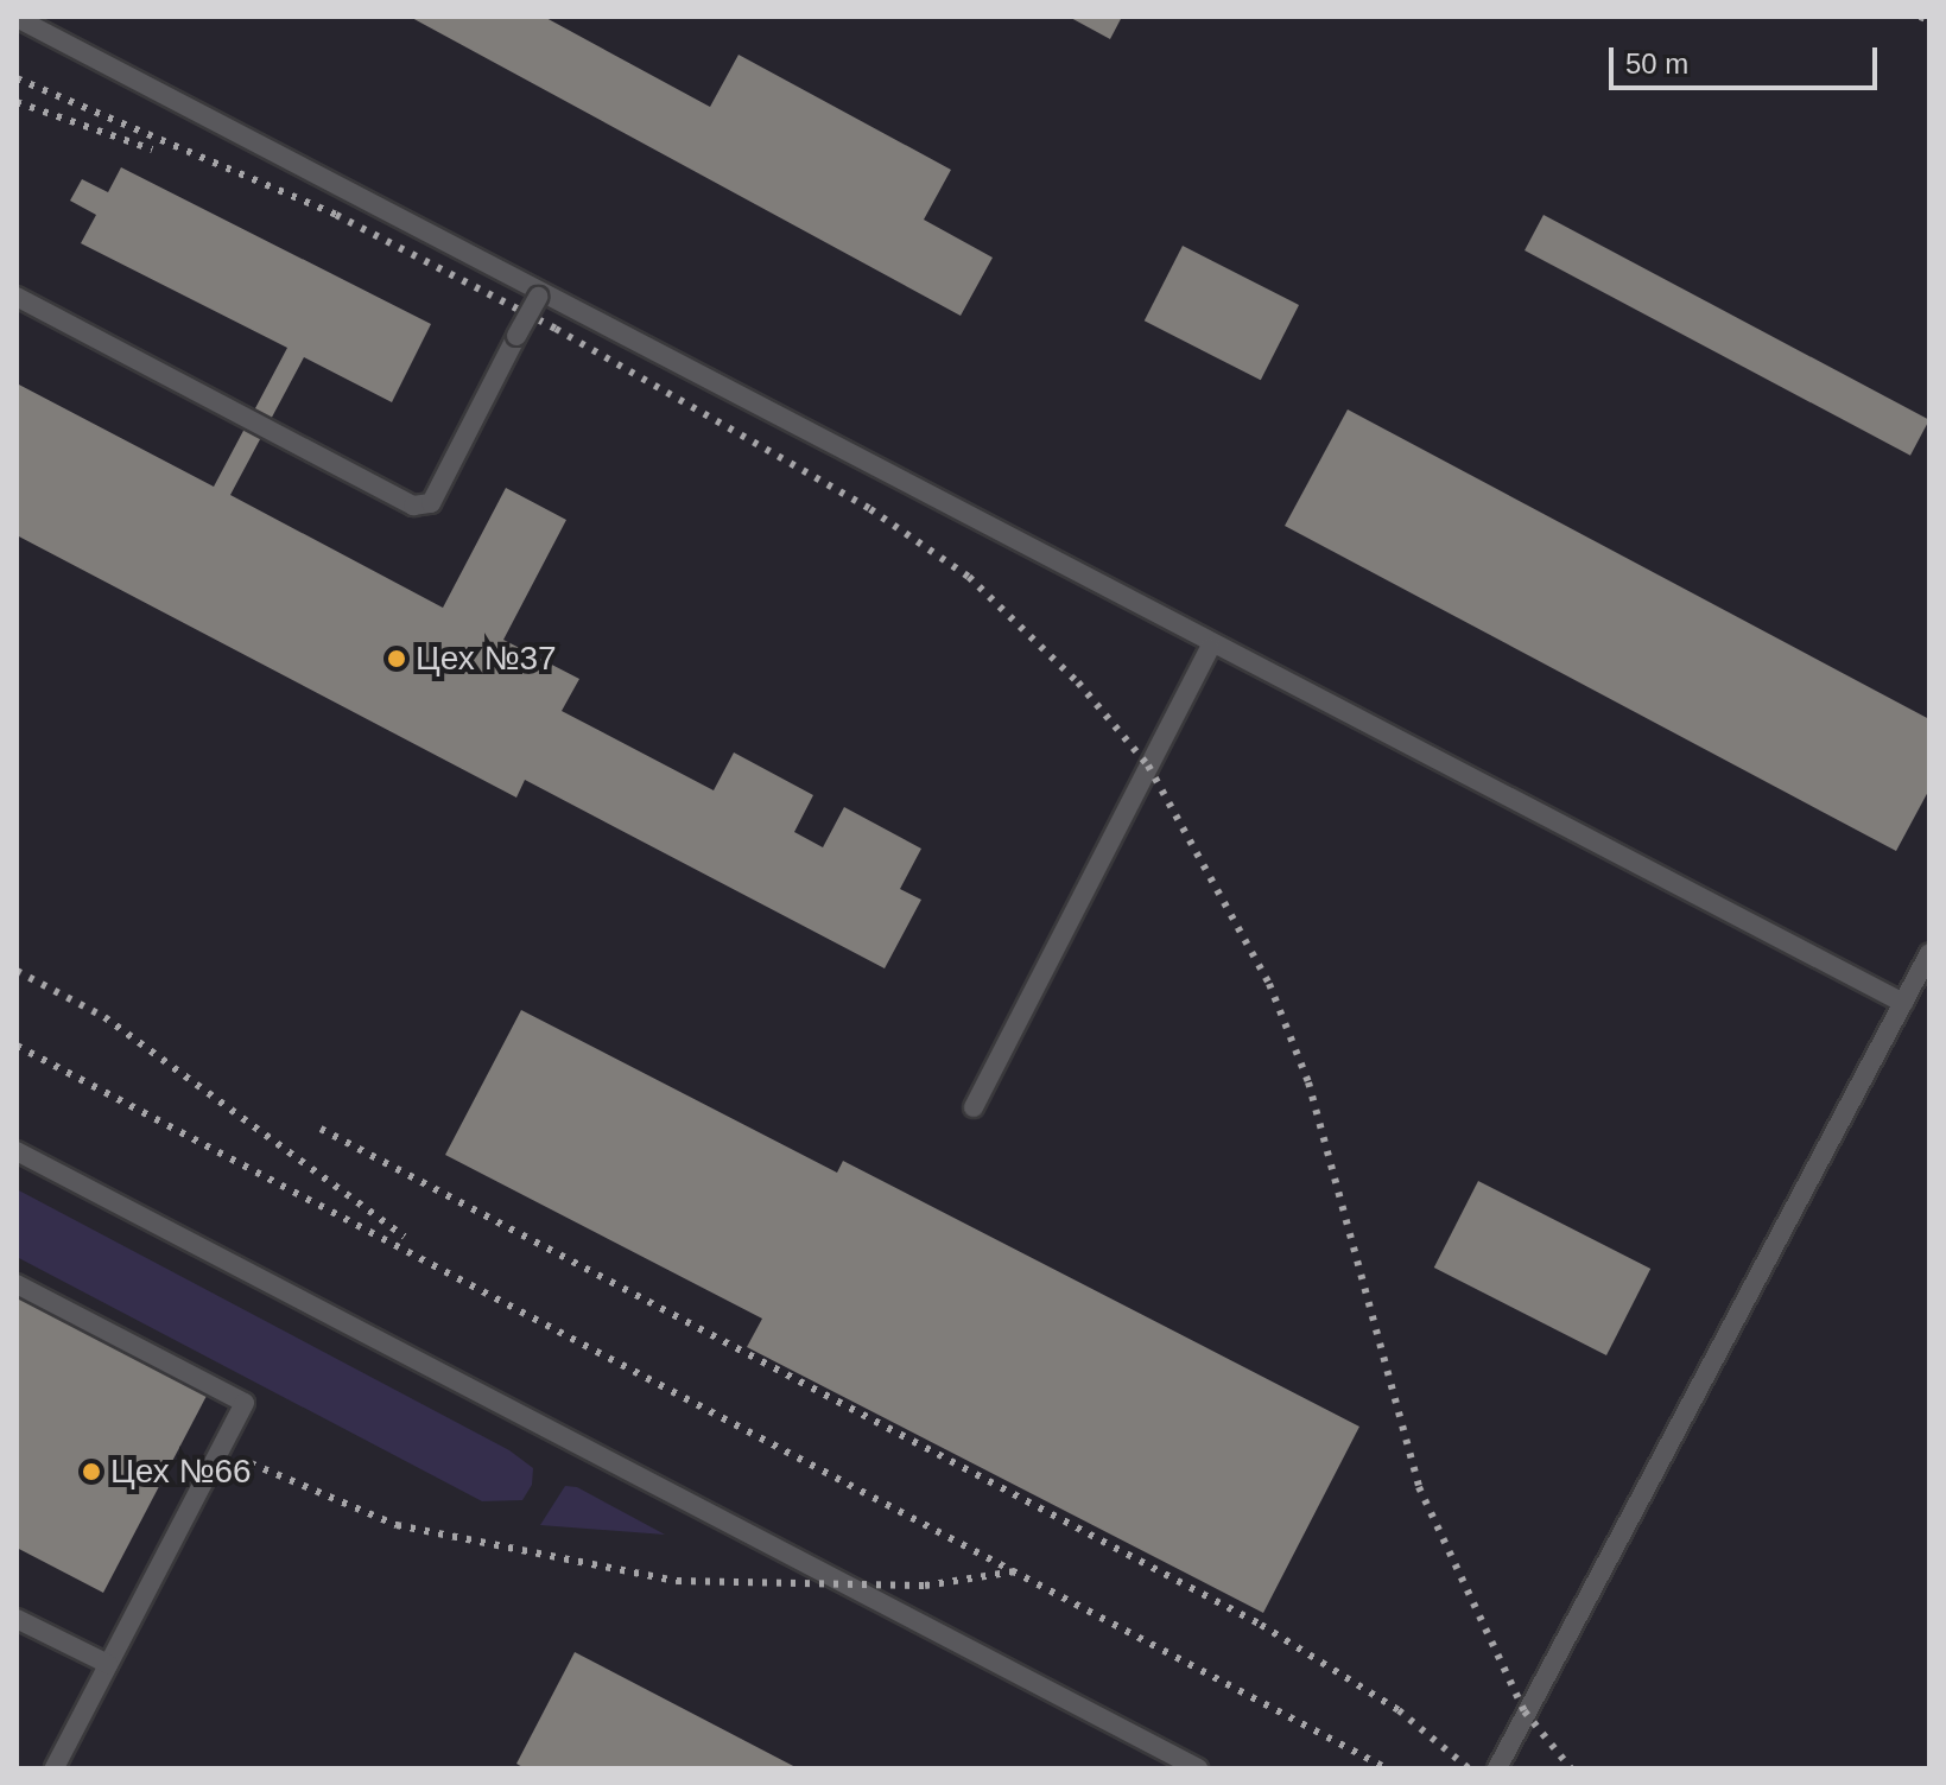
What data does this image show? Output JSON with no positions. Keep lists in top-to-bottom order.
{
  "places": ["Цех №37", "Цех №66"],
  "scale_bar": "50 m"
}
